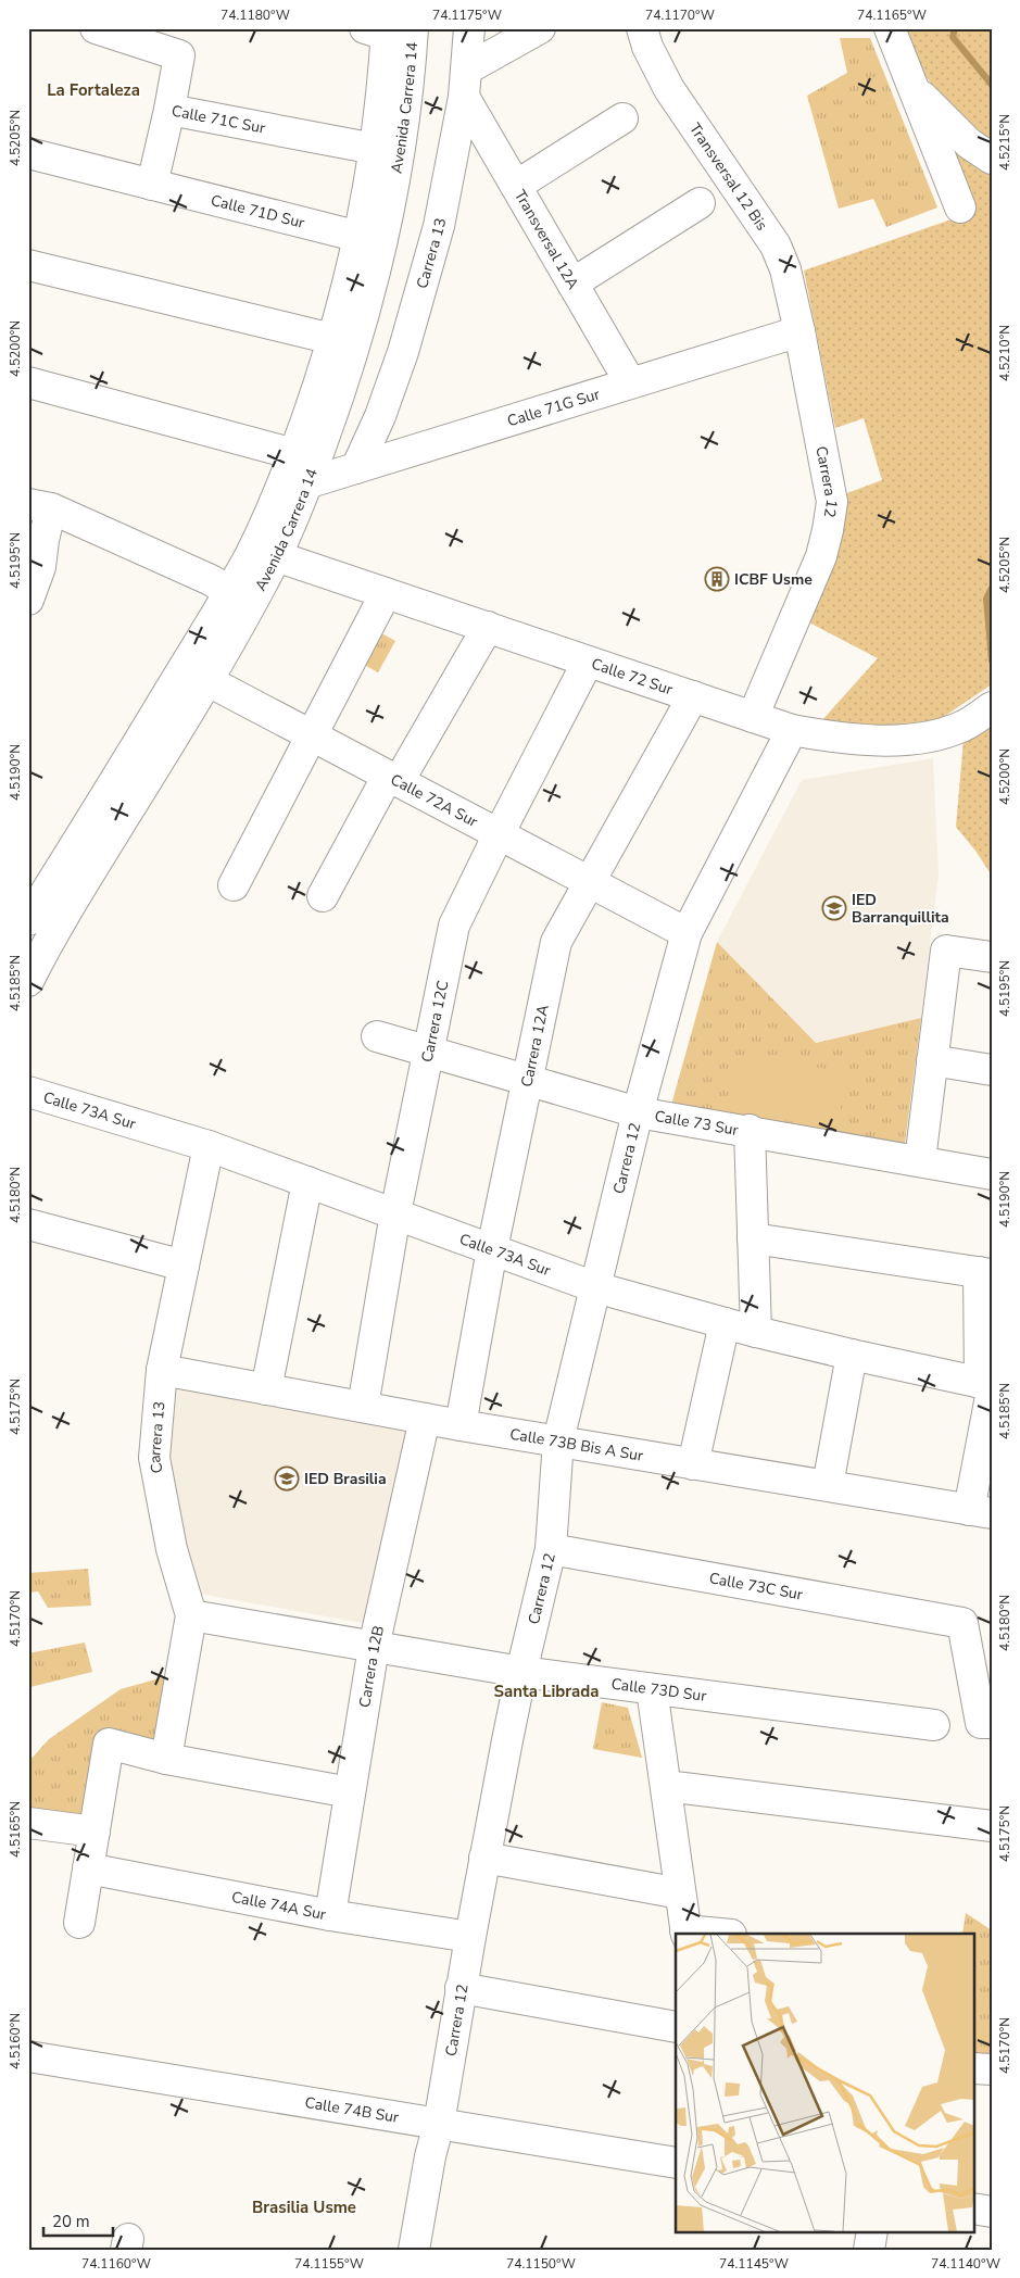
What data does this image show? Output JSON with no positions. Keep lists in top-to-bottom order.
{
  "streets": {
    "street": [
      "Avenida Carrera 14",
      "Calle 71C Sur",
      "Transversal 12 Bis",
      "Calle 71D Sur",
      "Transversal 12A",
      "Carrera 13",
      "Calle 71G Sur",
      "Carrera 12",
      "Calle 72 Sur",
      "Calle 72A Sur",
      "Carrera 12C",
      "Carrera 12A",
      "Calle 73A Sur",
      "Calle 73 Sur",
      "Calle 73B Bis A Sur",
      "Calle 73C Sur",
      "Carrera 12B",
      "Calle 73D Sur",
      "Calle 74A Sur",
      "Calle 74B Sur"
    ]
  },
  "crossings": [
    ["Avenida Carrera 14", "Calle 71C Sur"],
    ["Avenida Carrera 14", "Calle 71D Sur"],
    ["Avenida Carrera 14", "Calle 71G Sur"],
    ["Avenida Carrera 14", "Calle 72 Sur"],
    ["Avenida Carrera 14", "Calle 72A Sur"],
    ["Transversal 12 Bis", "Calle 71G Sur"],
    ["Transversal 12 Bis", "Carrera 12"],
    ["Transversal 12A", "Carrera 13"],
    ["Transversal 12A", "Calle 71G Sur"],
    ["Carrera 13", "Calle 71G Sur"],
    ["Carrera 13", "Calle 73A Sur"],
    ["Carrera 13", "Calle 73B Bis A Sur"],
    ["Carrera 13", "Calle 73D Sur"],
    ["Calle 71G Sur", "Carrera 12"],
    ["Carrera 12", "Calle 72 Sur"],
    ["Carrera 12", "Calle 72A Sur"],
    ["Carrera 12", "Calle 73A Sur"],
    ["Carrera 12", "Calle 73 Sur"],
    ["Carrera 12", "Calle 73B Bis A Sur"],
    ["Carrera 12", "Calle 73C Sur"],
    ["Carrera 12", "Calle 73D Sur"],
    ["Carrera 12", "Calle 74A Sur"],
    ["Carrera 12", "Calle 74B Sur"],
    ["Calle 72 Sur", "Carrera 12C"],
    ["Calle 72 Sur", "Carrera 12A"],
    ["Calle 72A Sur", "Carrera 12C"],
    ["Calle 72A Sur", "Carrera 12A"],
    ["Carrera 12C", "Calle 73A Sur"],
    ["Carrera 12C", "Calle 73 Sur"],
    ["Carrera 12C", "Calle 73B Bis A Sur"],
    ["Carrera 12A", "Calle 73A Sur"],
    ["Carrera 12A", "Calle 73 Sur"],
    ["Carrera 12A", "Calle 73B Bis A Sur"],
    ["Calle 73B Bis A Sur", "Carrera 12B"],
    ["Carrera 12B", "Calle 73D Sur"],
    ["Carrera 12B", "Calle 74A Sur"]
  ],
  "districts": ["La Fortaleza", "Santa Librada", "Brasilia Usme"],
  "places": {
    "building": ["ICBF Usme"],
    "school or university": ["IED Barranquillita", "IED Brasilia"]
  },
  "scale_bar": "20 m",
  "coordinates": [
    "74.1180°W",
    "74.1175°W",
    "74.1170°W",
    "74.1165°W",
    "4.5205°N",
    "4.5215°N",
    "4.5200°N",
    "4.5210°N",
    "4.5195°N",
    "4.5190°N",
    "4.5185°N",
    "4.5180°N",
    "4.5175°N",
    "4.5170°N",
    "4.5165°N",
    "4.5160°N",
    "74.1160°W",
    "74.1155°W",
    "74.1150°W",
    "74.1145°W",
    "74.1140°W"
  ]
}
